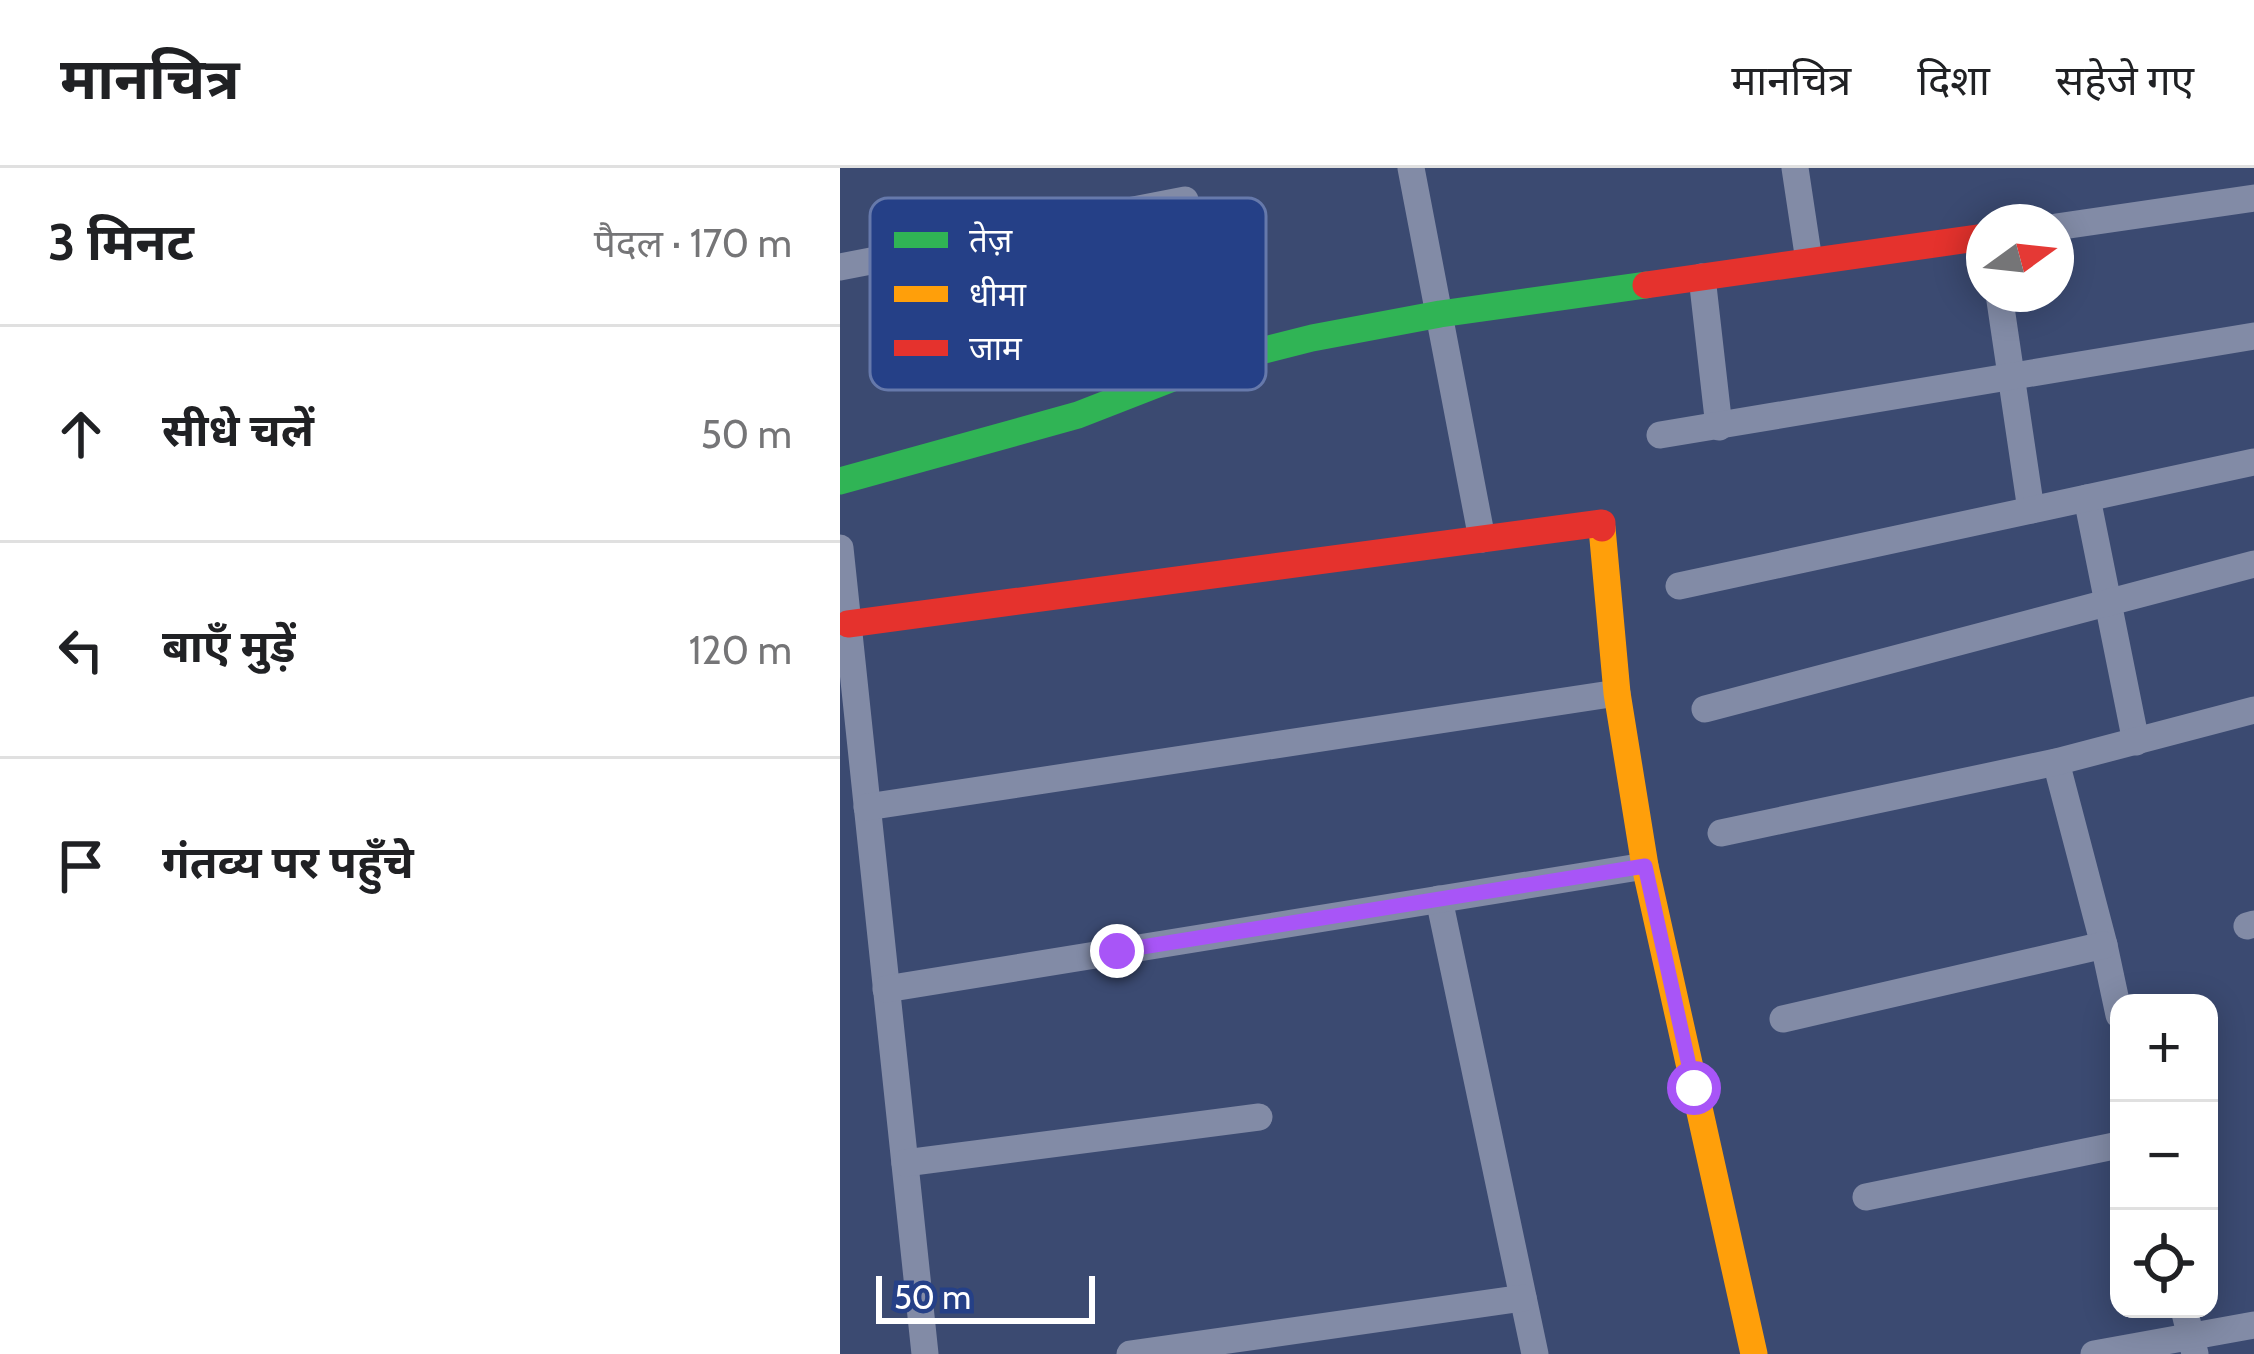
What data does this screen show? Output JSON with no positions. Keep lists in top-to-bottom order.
{
  "legend": ["तेज़", "धीमा", "जाम"],
  "scale_bar": "50 m",
  "north": "right",
  "page": {
    "header": "मानचित्र",
    "nav": ["मानचित्र", "दिशा", "सहेजे गए"],
    "heading": ["3 मिनट", "पैदल · 170 m"],
    "list": [
      ["सीधे चलें", "50 m"],
      ["बाएँ मुड़ें", "120 m"],
      "गंतव्य पर पहुँचे"
    ],
    "map_buttons": ["+", "−"],
    "scale": "50 m"
  }
}
